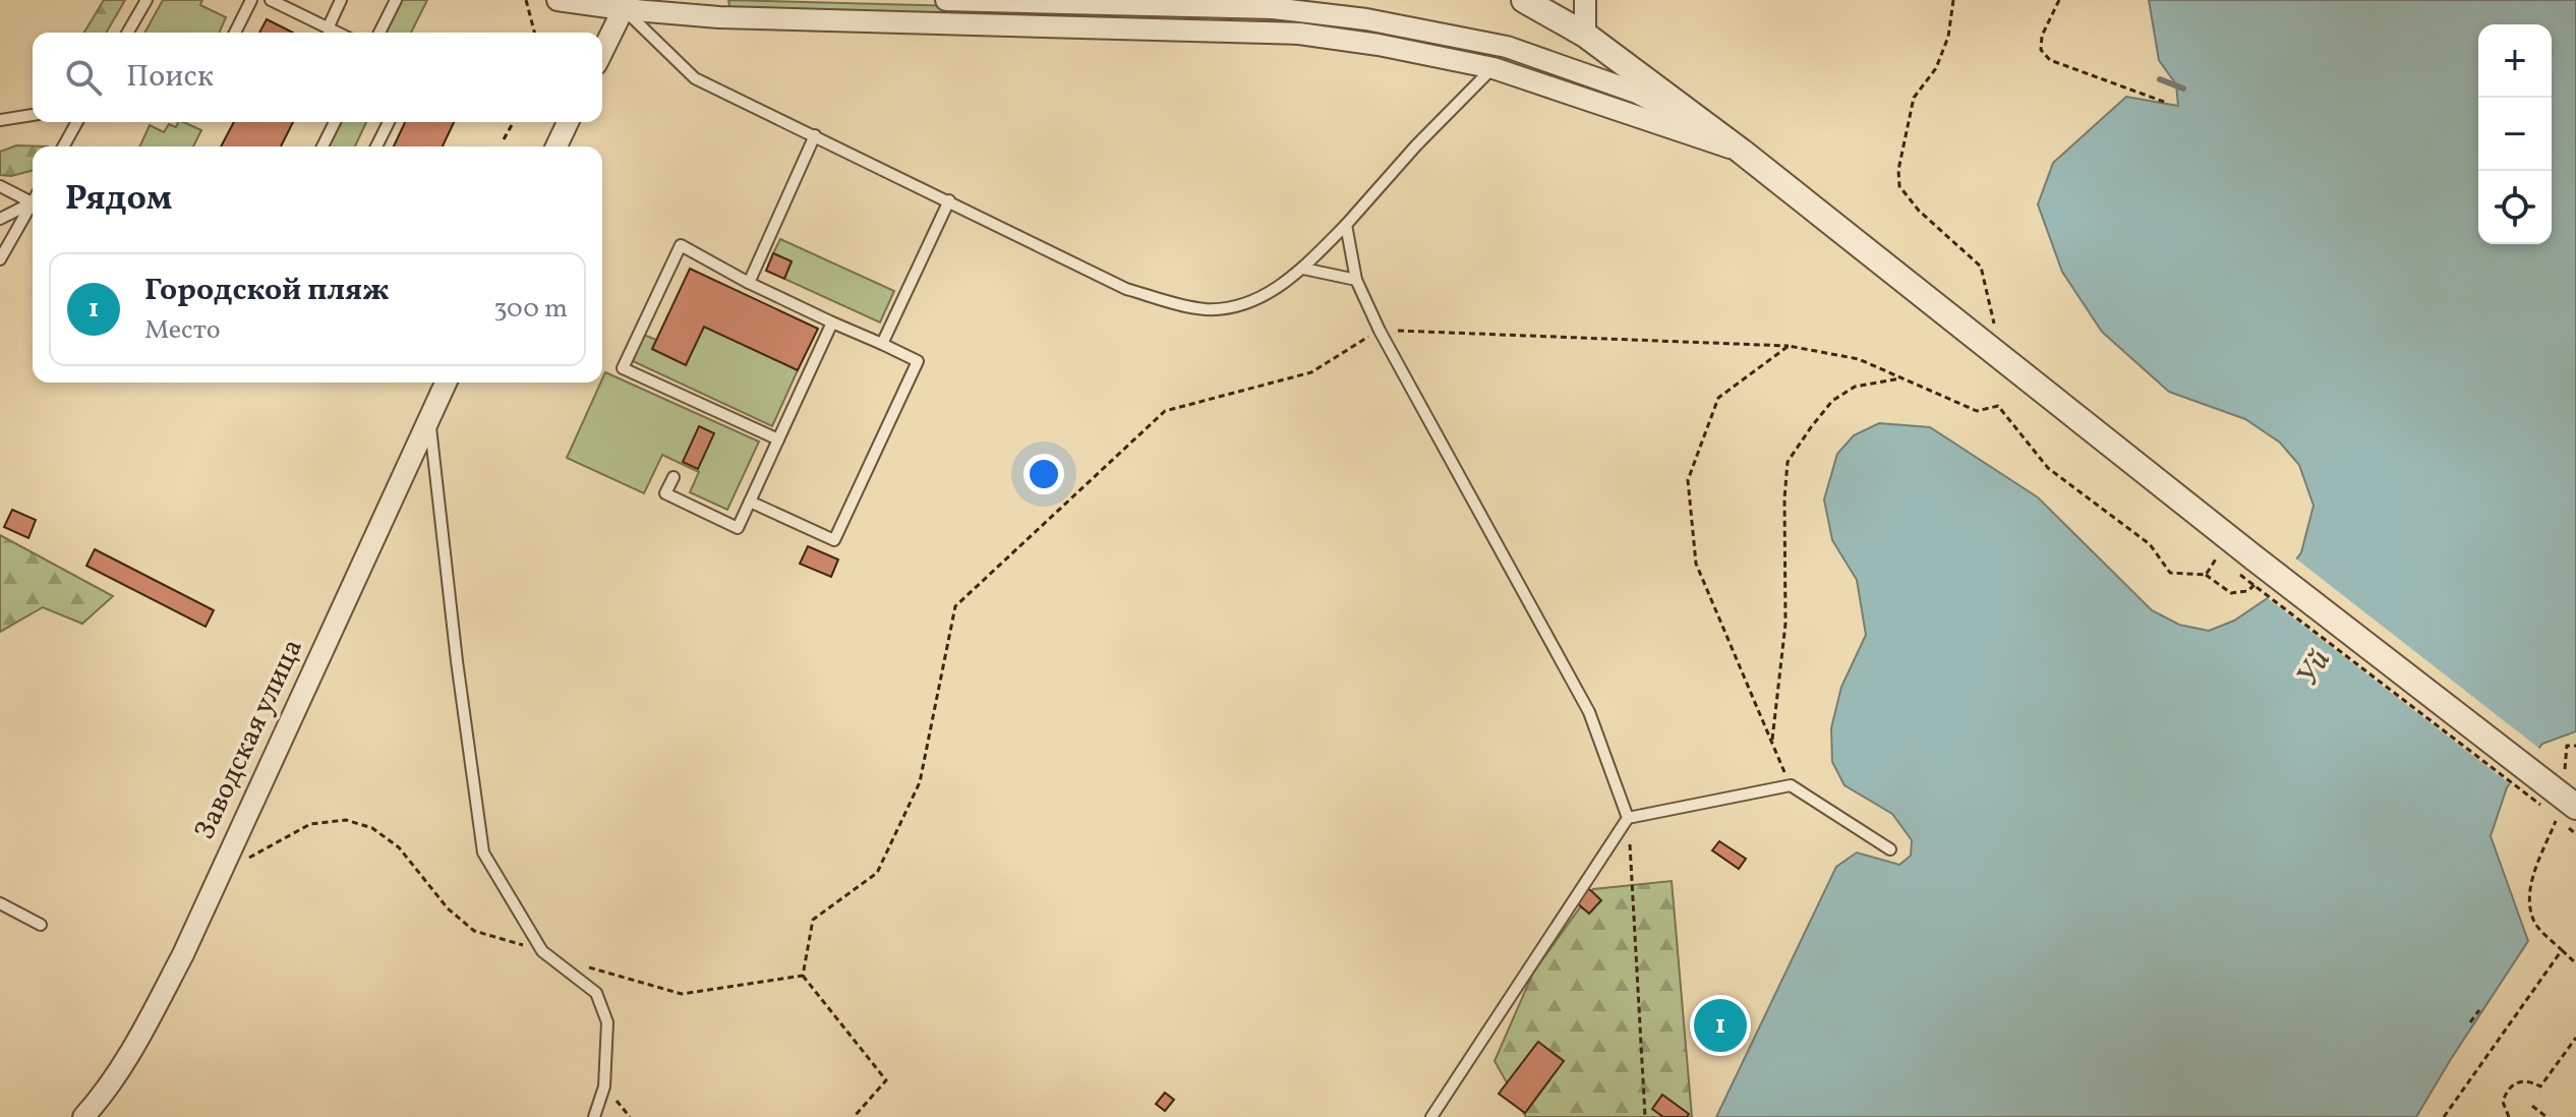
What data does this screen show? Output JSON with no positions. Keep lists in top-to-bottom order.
{
  "streets": {
    "street": ["Заводская улица"]
  },
  "water": ["Уй"],
  "page": {
    "map_buttons": ["+", "−"],
    "search": "Поиск",
    "heading": "Рядом",
    "list": [
      {
        "mark": "1",
        "name": "Городской пляж",
        "note": "Место",
        "value": "300 m"
      }
    ],
    "pins": "1"
  }
}
